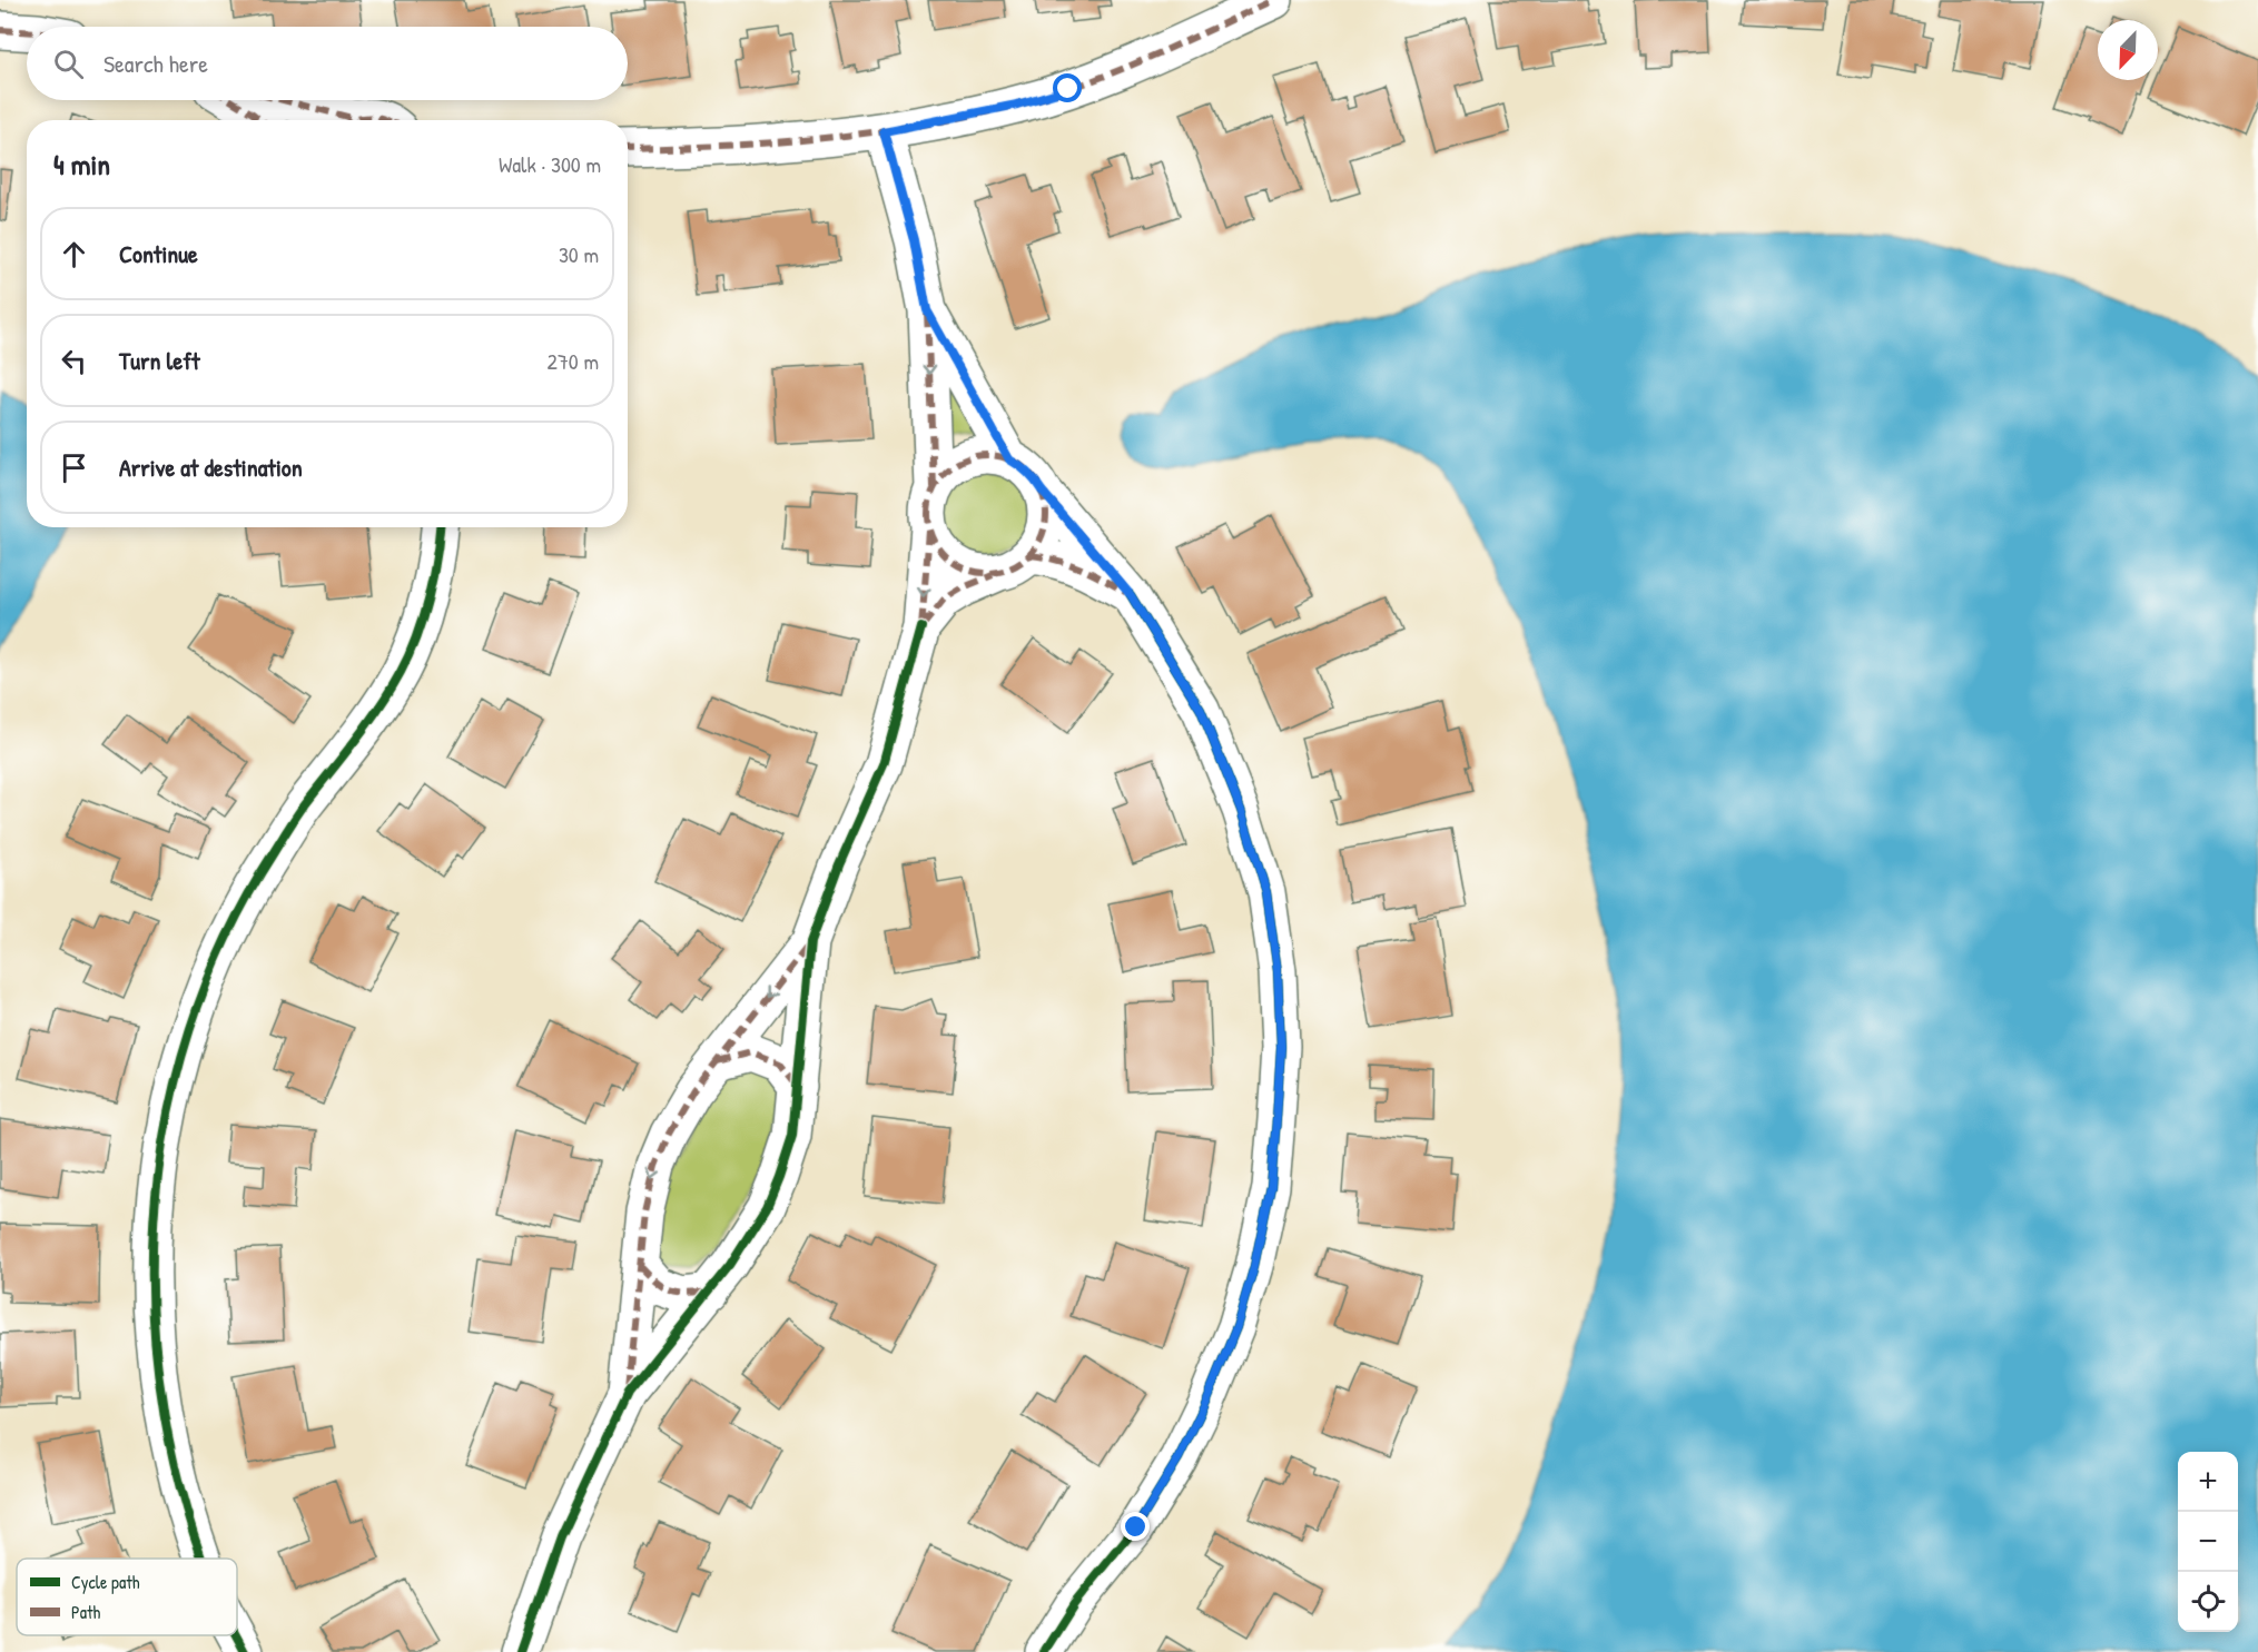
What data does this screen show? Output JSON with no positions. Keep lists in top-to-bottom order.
{
  "legend": ["Cycle path", "Path"],
  "north": "bottom left",
  "page": {
    "search": "Search here",
    "heading": ["4 min", "Walk · 300 m"],
    "list": [
      ["Continue", "30 m"],
      ["Turn left", "270 m"],
      "Arrive at destination"
    ],
    "map_buttons": ["+", "−"]
  }
}
